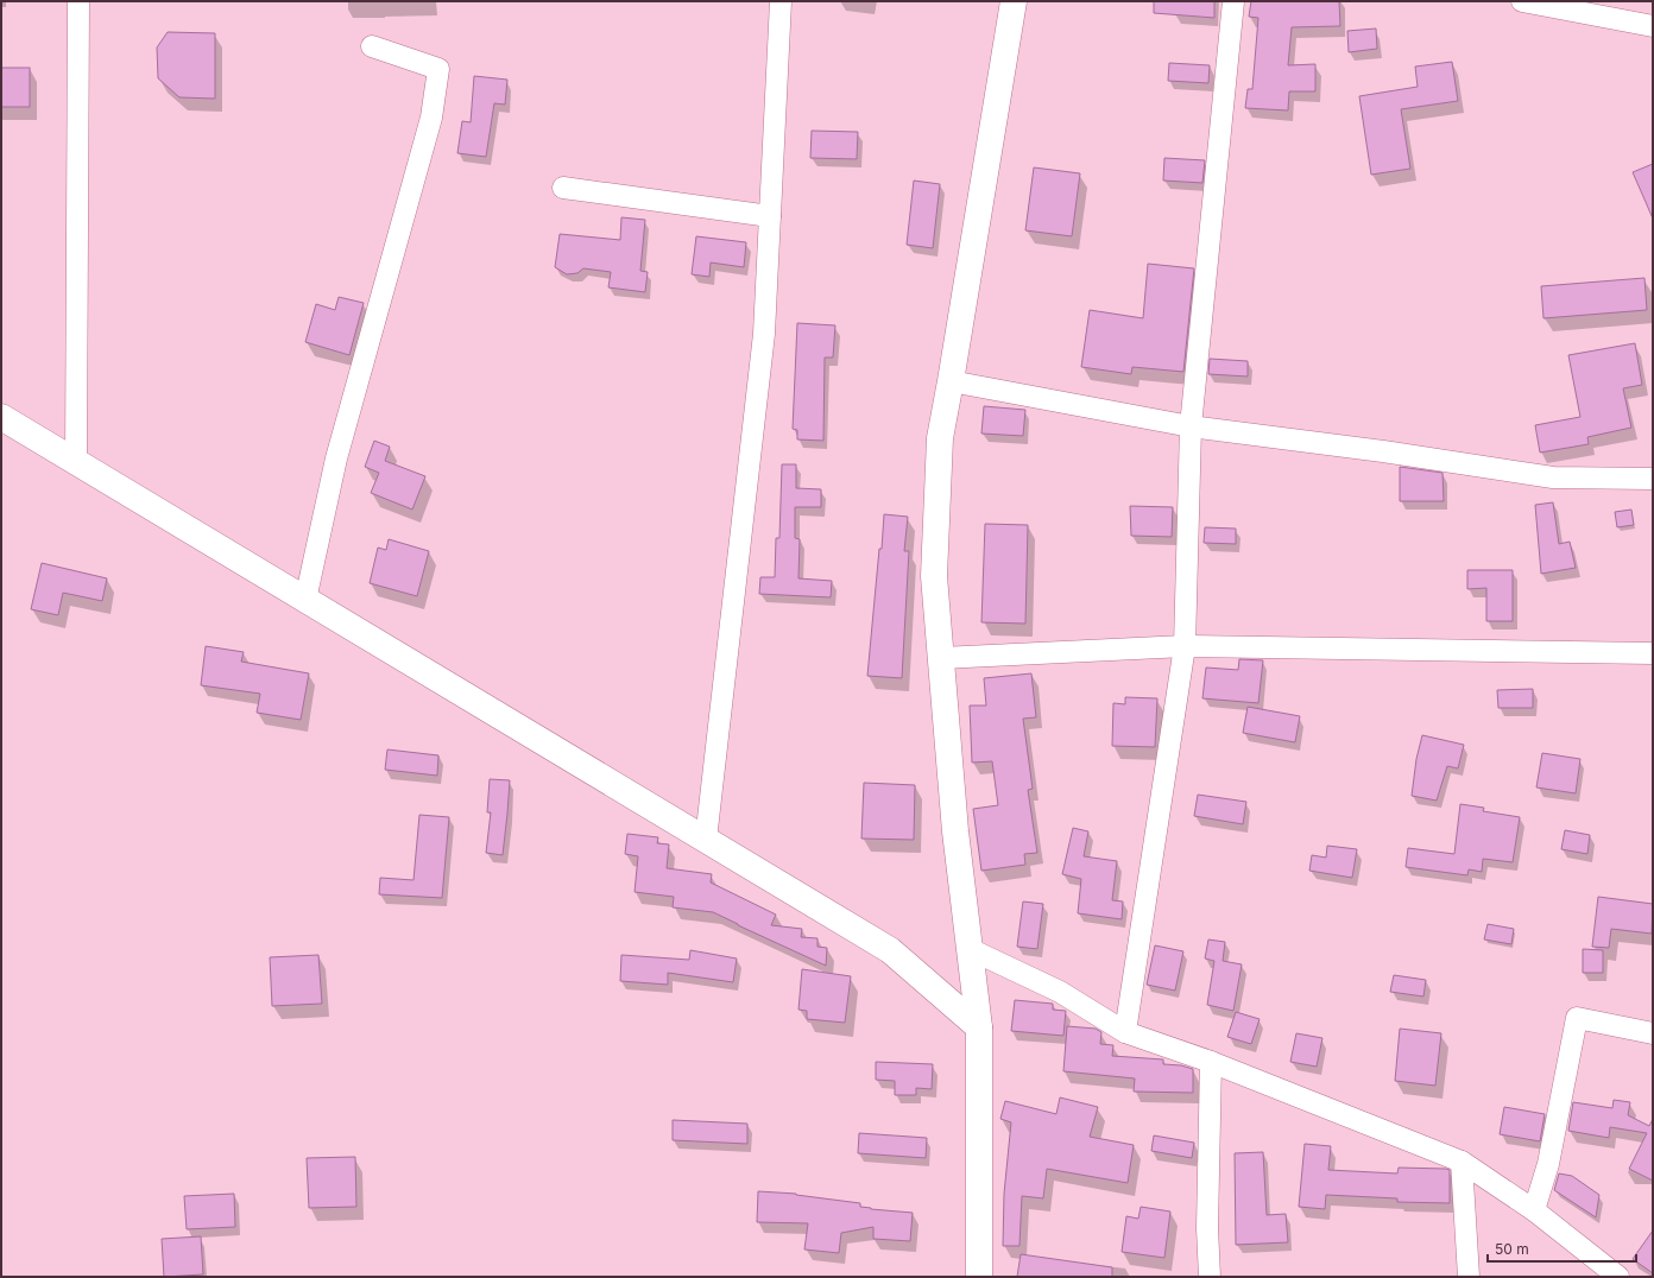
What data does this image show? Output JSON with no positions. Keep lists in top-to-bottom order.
{
  "scale_bar": "50 m"
}
